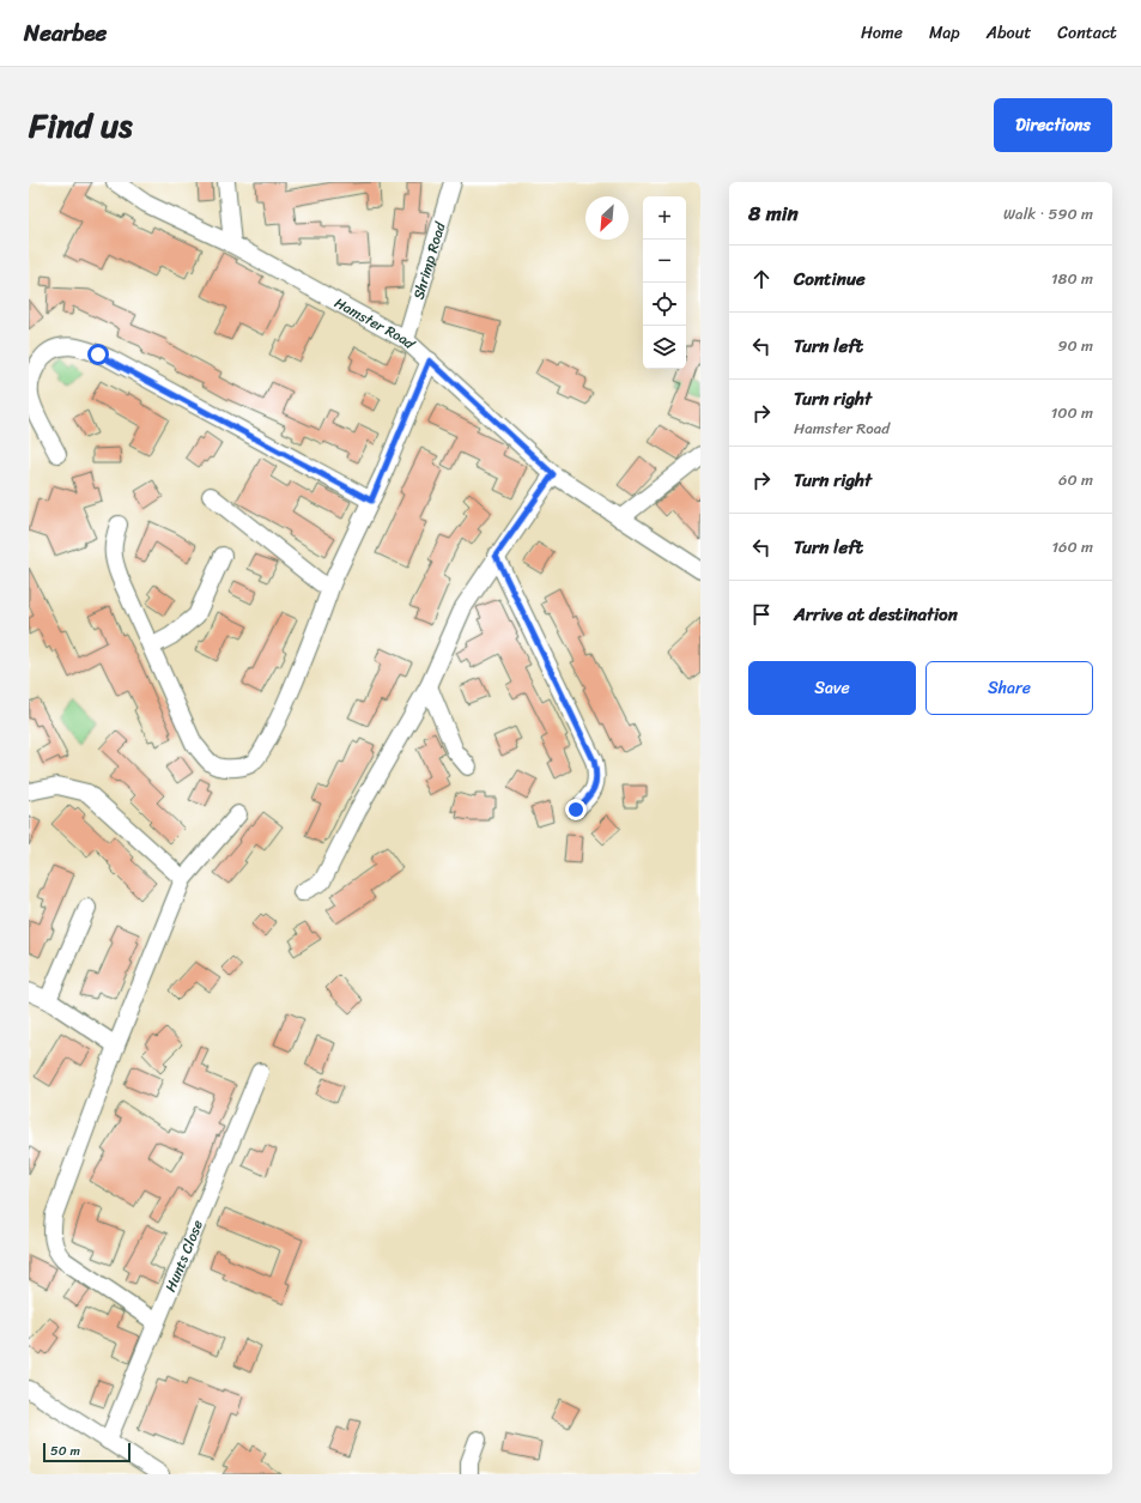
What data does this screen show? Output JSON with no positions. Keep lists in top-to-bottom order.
{
  "streets": {
    "street": ["Shrimp Road", "Hamster Road", "Hunts Close"]
  },
  "crossings": [
    ["Shrimp Road", "Hamster Road"]
  ],
  "scale_bar": "50 m",
  "north": "bottom left",
  "page": {
    "header": "Nearbee",
    "nav": [
      "Home",
      "Map",
      "About",
      "Contact"
    ],
    "title": "Find us",
    "buttons": [
      "Directions",
      ["Save", "Share"]
    ],
    "heading": ["8 min", "Walk · 590 m"],
    "map_buttons": ["+", "−"],
    "list": [
      ["Continue", "180 m"],
      ["Turn left", "90 m"],
      ["Turn right", "Hamster Road", "100 m"],
      ["Turn right", "60 m"],
      ["Turn left", "160 m"],
      "Arrive at destination"
    ],
    "scale": "50 m"
  }
}
